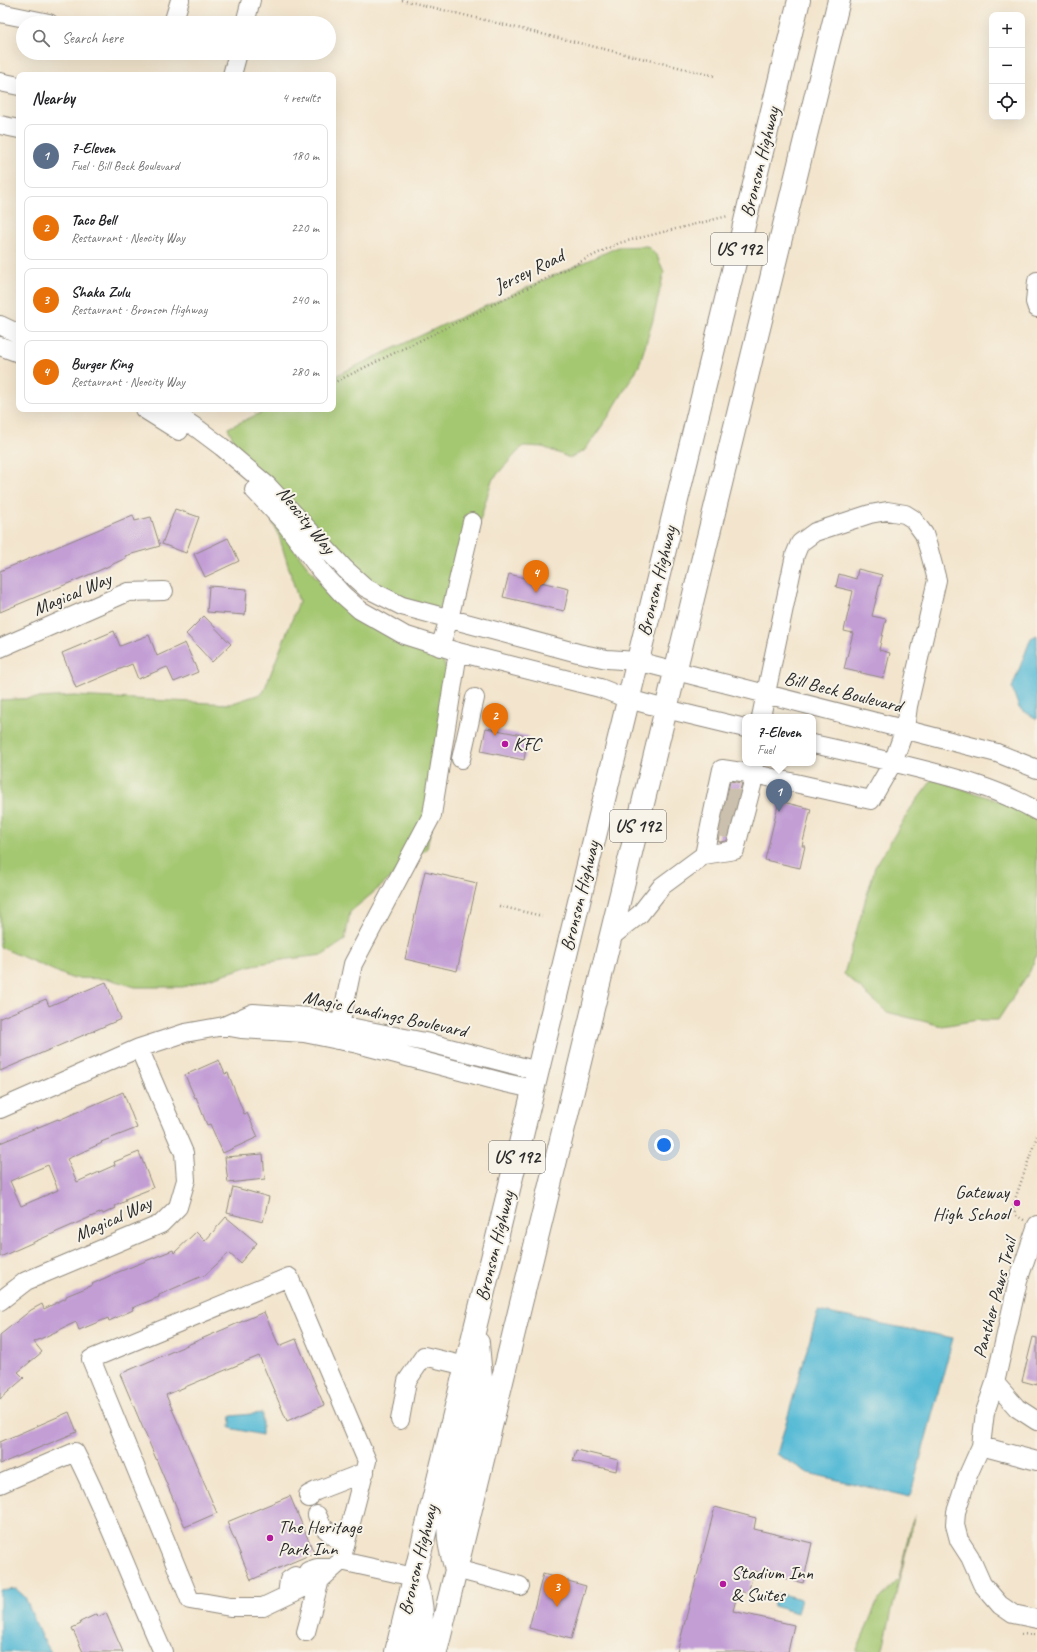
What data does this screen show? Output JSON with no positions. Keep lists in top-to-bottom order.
{
  "streets": {
    "highway": ["Bronson Highway", "US 192"],
    "street": [
      "Neocity Way",
      "Magical Way",
      "Bill Beck Boulevard",
      "Magic Landings Boulevard",
      "Panther Paws Trail"
    ],
    "path": ["Jersey Road"]
  },
  "crossings": [
    ["Bronson Highway", "Jersey Road"],
    ["Bronson Highway", "Neocity Way"],
    ["Bronson Highway", "Bill Beck Boulevard"],
    ["Bronson Highway", "Magic Landings Boulevard"],
    ["Neocity Way", "Bill Beck Boulevard"],
    ["Magical Way", "Magic Landings Boulevard"]
  ],
  "places": [
    "KFC",
    "Gateway High School",
    "The Heritage Park Inn",
    "Stadium Inn & Suites"
  ],
  "page": {
    "map_buttons": ["+", "−"],
    "search": "Search here",
    "heading": ["Nearby", "4 results"],
    "list": [
      {
        "mark": "1",
        "name": "7-Eleven",
        "note": "Fuel · Bill Beck Boulevard",
        "value": "180 m"
      },
      {
        "mark": "2",
        "name": "Taco Bell",
        "note": "Restaurant · Neocity Way",
        "value": "220 m"
      },
      {
        "mark": "3",
        "name": "Shaka Zulu",
        "note": "Restaurant · Bronson Highway",
        "value": "240 m"
      },
      {
        "mark": "4",
        "name": "Burger King",
        "note": "Restaurant · Neocity Way",
        "value": "280 m"
      }
    ],
    "pins": [
      "4",
      "2",
      "1",
      "3"
    ],
    "popup": ["7-Eleven", "Fuel"]
  }
}
